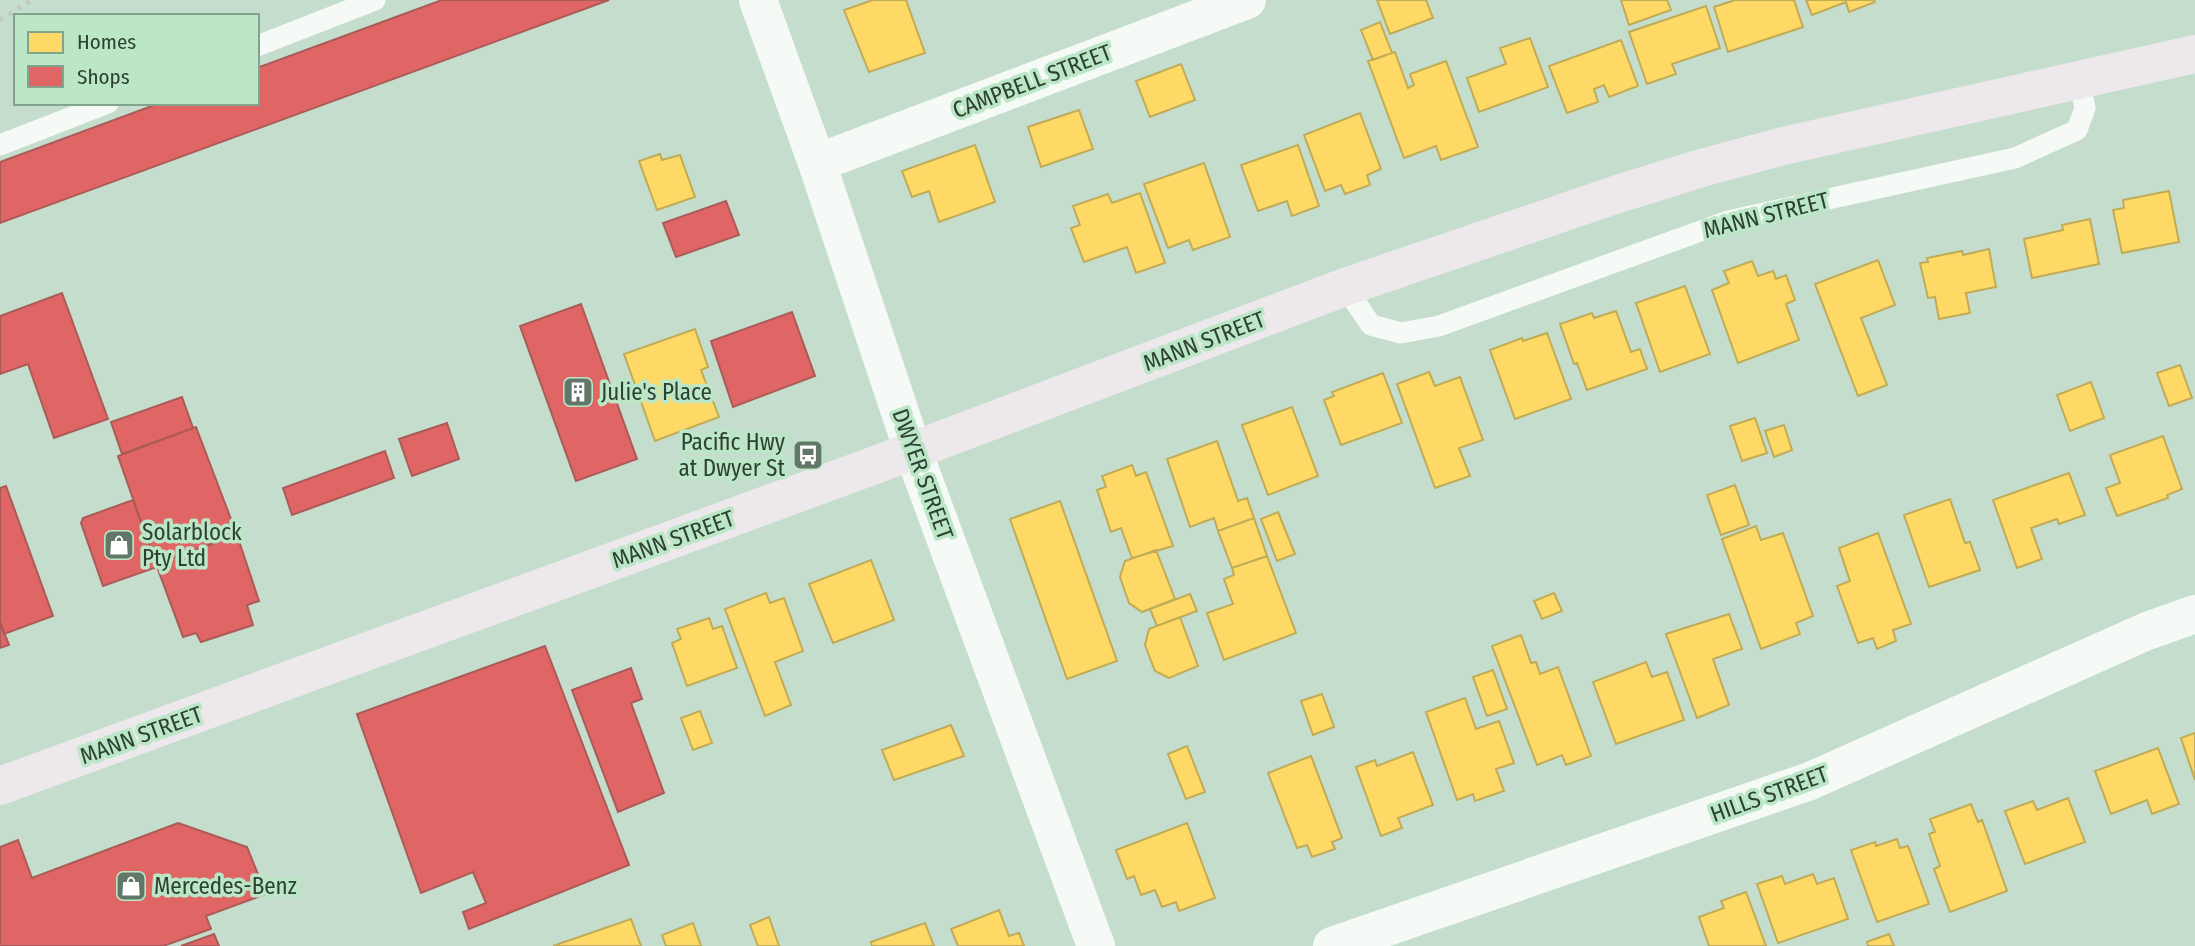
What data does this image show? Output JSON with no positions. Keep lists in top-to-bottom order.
{
  "streets": {
    "main road": ["MANN STREET"],
    "street": ["CAMPBELL STREET", "DWYER STREET", "HILLS STREET"]
  },
  "crossings": [
    ["CAMPBELL STREET", "DWYER STREET"],
    ["MANN STREET", "DWYER STREET"]
  ],
  "places": {
    "building": ["Julie's Place"],
    "bus stop": ["Pacific Hwy at Dwyer St"],
    "shop": ["Solarblock Pty Ltd", "Mercedes-Benz"]
  },
  "legend": ["Homes", "Shops"]
}
